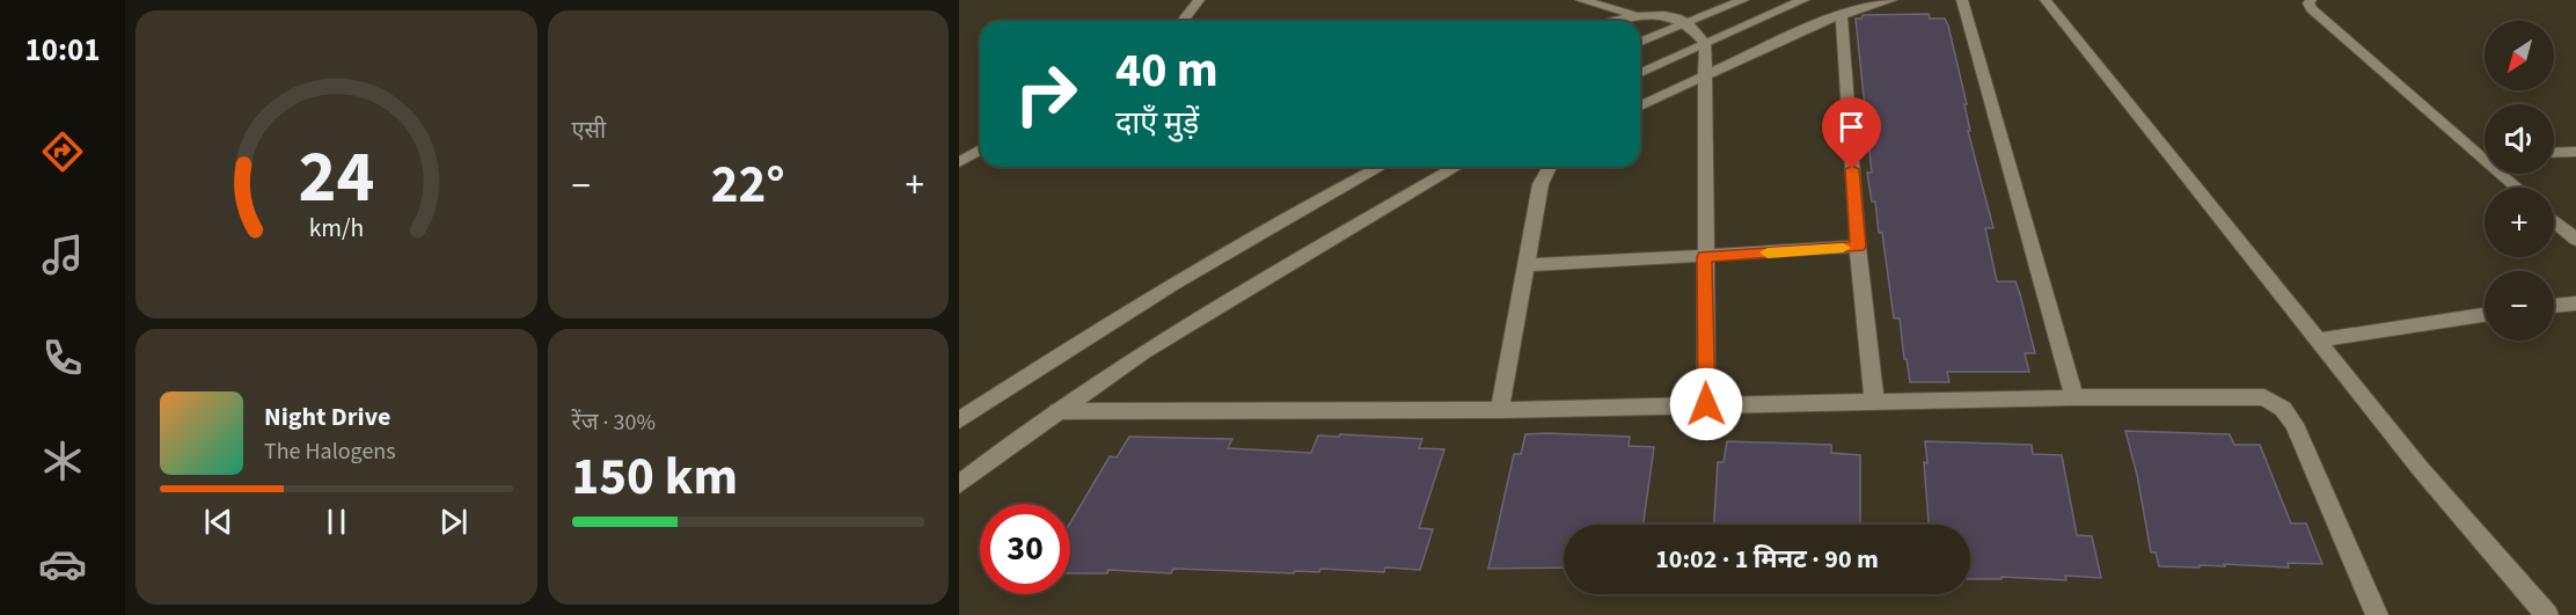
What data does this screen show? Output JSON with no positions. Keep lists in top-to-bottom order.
{
  "north": "bottom left",
  "page": {
    "tabs": "10:01",
    "tile": [
      "एसी",
      ["रेंज · 30%", "150 km"]
    ],
    "map_buttons": ["+", "−"],
    "turn": ["40 m", "दाएँ मुड़ें"],
    "heat": ["−", "22°", "+"],
    "song": ["Night Drive", "The Halogens"],
    "limit": "30",
    "trip": "10:02 · 1 मिनट · 90 m",
    "gauge": ["24", "km/h"]
  }
}
